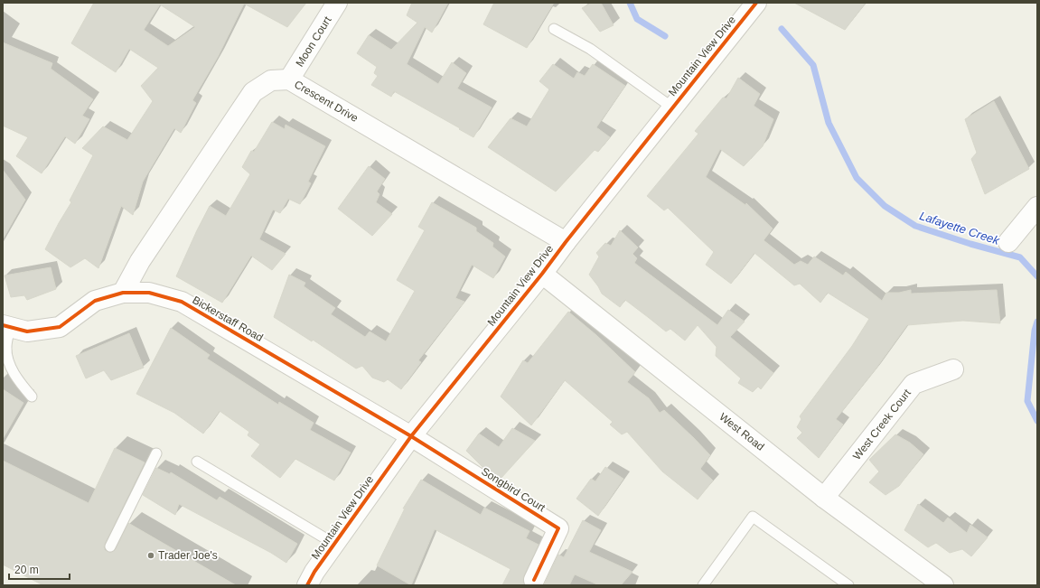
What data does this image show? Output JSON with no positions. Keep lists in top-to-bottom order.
{
  "streets": {
    "street": [
      "Moon Court",
      "Mountain View Drive",
      "Crescent Drive",
      "Bickerstaff Road",
      "West Creek Court",
      "West Road",
      "Songbird Court"
    ]
  },
  "crossings": [
    ["Moon Court", "Crescent Drive"],
    ["Mountain View Drive", "Crescent Drive"],
    ["Mountain View Drive", "Bickerstaff Road"],
    ["Mountain View Drive", "West Road"],
    ["Mountain View Drive", "Songbird Court"],
    ["Crescent Drive", "Bickerstaff Road"],
    ["Bickerstaff Road", "Songbird Court"],
    ["West Creek Court", "West Road"]
  ],
  "water": ["Lafayette Creek"],
  "places": ["Trader Joe's"],
  "scale_bar": "20 m"
}
